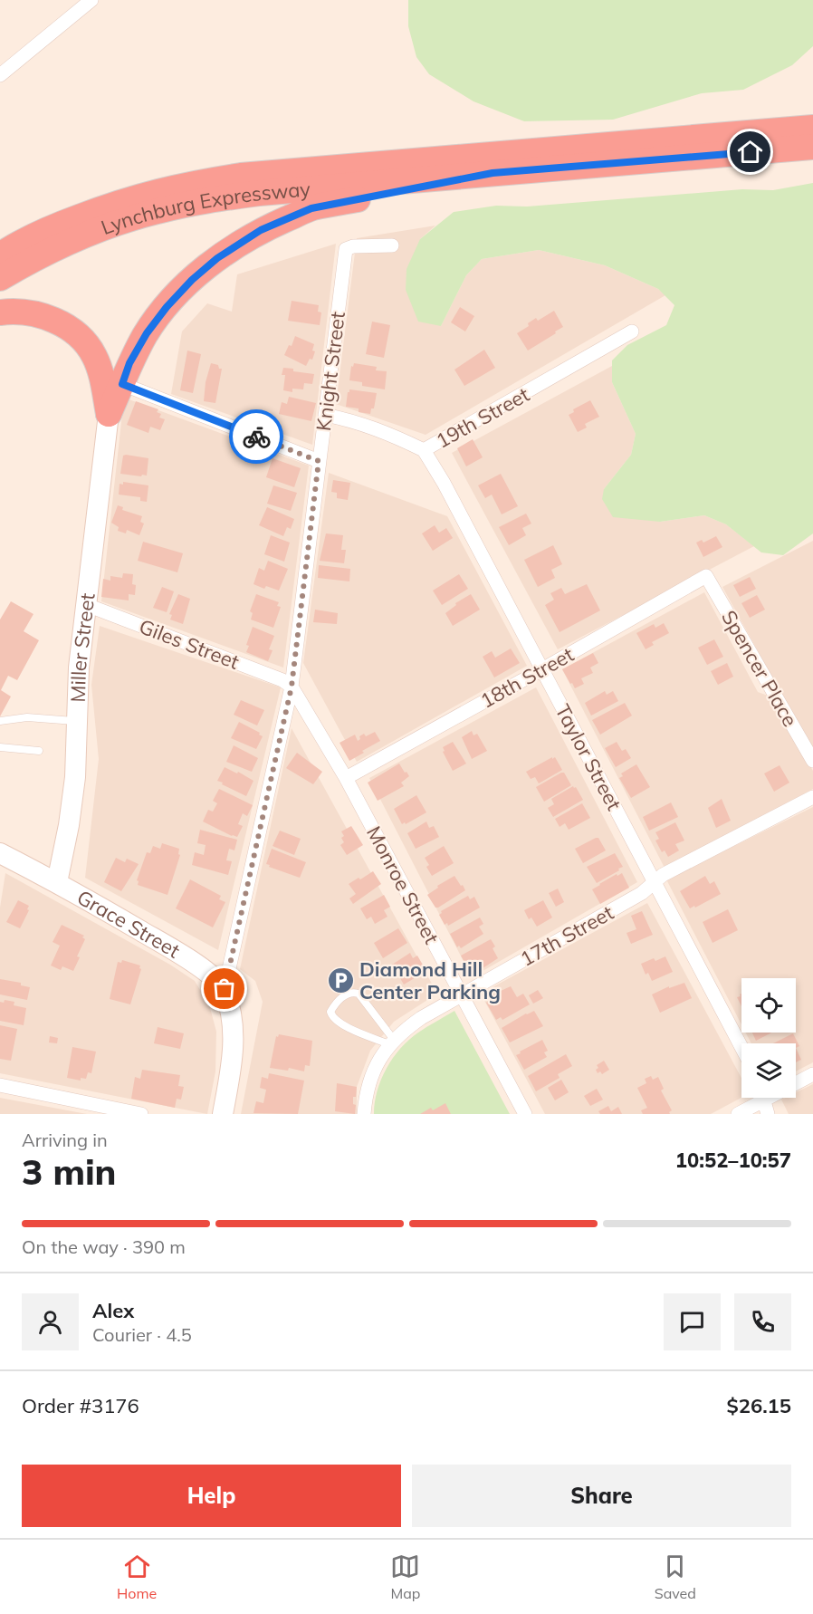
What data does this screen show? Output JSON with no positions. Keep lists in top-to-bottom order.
{
  "streets": {
    "highway": ["Lynchburg Expressway"],
    "main road": ["Miller Street", "Grace Street"],
    "street": [
      "Knight Street",
      "19th Street",
      "Giles Street",
      "Spencer Place",
      "18th Street",
      "Taylor Street",
      "Monroe Street",
      "17th Street"
    ]
  },
  "crossings": [
    ["Knight Street", "19th Street"],
    ["Knight Street", "Giles Street"],
    ["Knight Street", "Monroe Street"],
    ["Knight Street", "Grace Street"],
    ["19th Street", "Taylor Street"],
    ["Giles Street", "Miller Street"],
    ["Giles Street", "Monroe Street"],
    ["Miller Street", "Grace Street"],
    ["Spencer Place", "18th Street"],
    ["18th Street", "Taylor Street"],
    ["18th Street", "Monroe Street"],
    ["Taylor Street", "17th Street"],
    ["Monroe Street", "17th Street"]
  ],
  "places": {
    "parking": ["Diamond Hill Center Parking"]
  },
  "page": {
    "heading": ["3 min", "Arriving in", "10:52–10:57"],
    "panel": [
      "Alex",
      "Courier · 4.5",
      "Order #3176",
      "$26.15"
    ],
    "bar": "On the way · 390 m",
    "buttons": ["Help", "Share"],
    "tabs": ["Home", "Map", "Saved"]
  }
}
